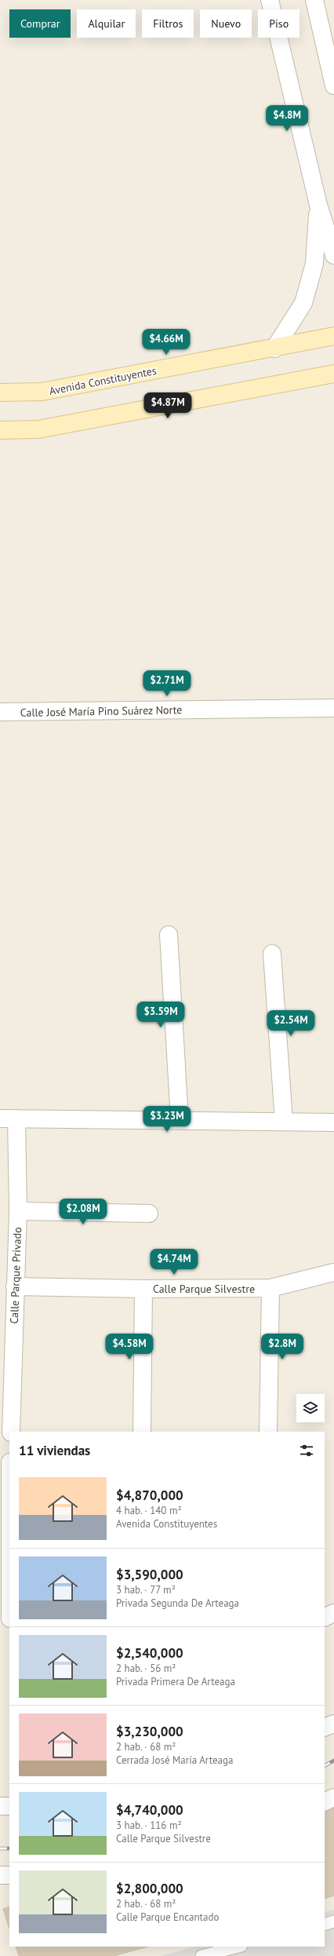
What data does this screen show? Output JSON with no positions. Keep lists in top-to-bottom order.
{
  "streets": {
    "main road": ["Avenida Constituyentes"],
    "street": ["Calle José María Pino Suárez Norte", "Calle Parque Privado", "Calle Parque Silvestre"]
  },
  "crossings": [
    ["Calle Parque Privado", "Calle Parque Silvestre"]
  ],
  "page": {
    "chip": [
      "Comprar",
      "Alquilar",
      "Filtros",
      "Nuevo",
      "Piso"
    ],
    "price": [
      "$4.8M",
      "$4.66M",
      "$4.87M",
      "$2.71M",
      "$3.59M",
      "$2.54M",
      "$3.23M",
      "$2.08M",
      "$4.74M",
      "$4.58M",
      "$2.8M"
    ],
    "heading": "11 viviendas",
    "list": [
      {
        "name": "$4,870,000",
        "note": "4 hab. · 140 m² · Avenida Constituyentes"
      },
      {
        "name": "$3,590,000",
        "note": "3 hab. · 77 m² · Privada Segunda De Arteaga"
      },
      {
        "name": "$2,540,000",
        "note": "2 hab. · 56 m² · Privada Primera De Arteaga"
      },
      {
        "name": "$3,230,000",
        "note": "2 hab. · 68 m² · Cerrada José María Arteaga"
      },
      {
        "name": "$4,740,000",
        "note": "3 hab. · 116 m² · Calle Parque Silvestre"
      },
      {
        "name": "$2,800,000",
        "note": "2 hab. · 68 m² · Calle Parque Encantado"
      }
    ]
  }
}
